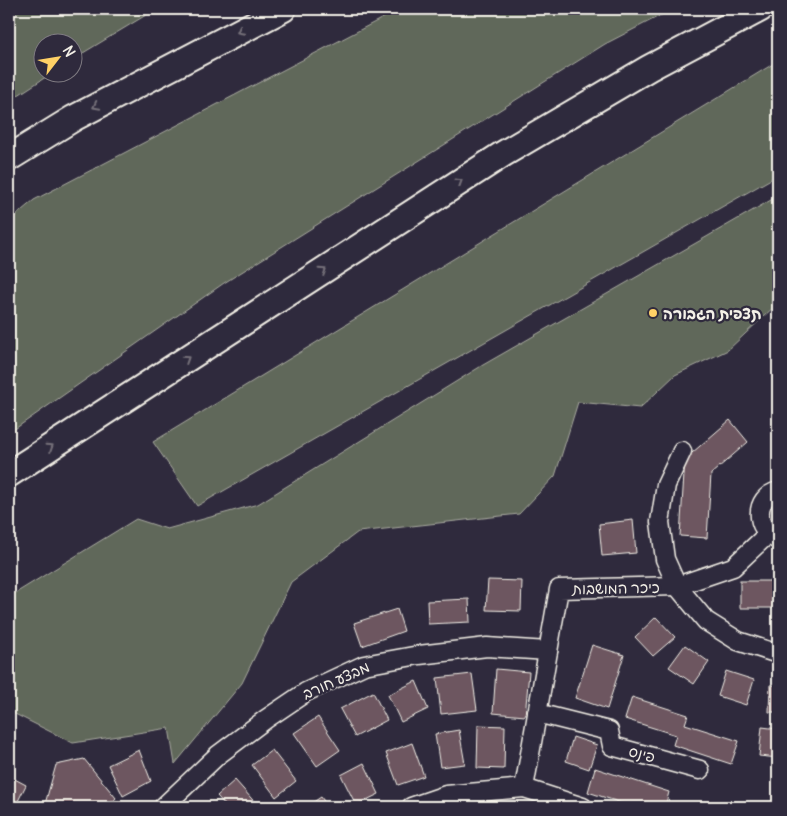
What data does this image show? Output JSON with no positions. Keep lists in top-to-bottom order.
{
  "streets": {
    "street": ["כיכר המושבות", "מבצע חורב", "פינס"]
  },
  "crossings": [
    ["כיכר המושבות", "מבצע חורב"],
    ["כיכר המושבות", "פינס"]
  ],
  "places": ["תצפית הגבורה"],
  "north": "top right"
}
